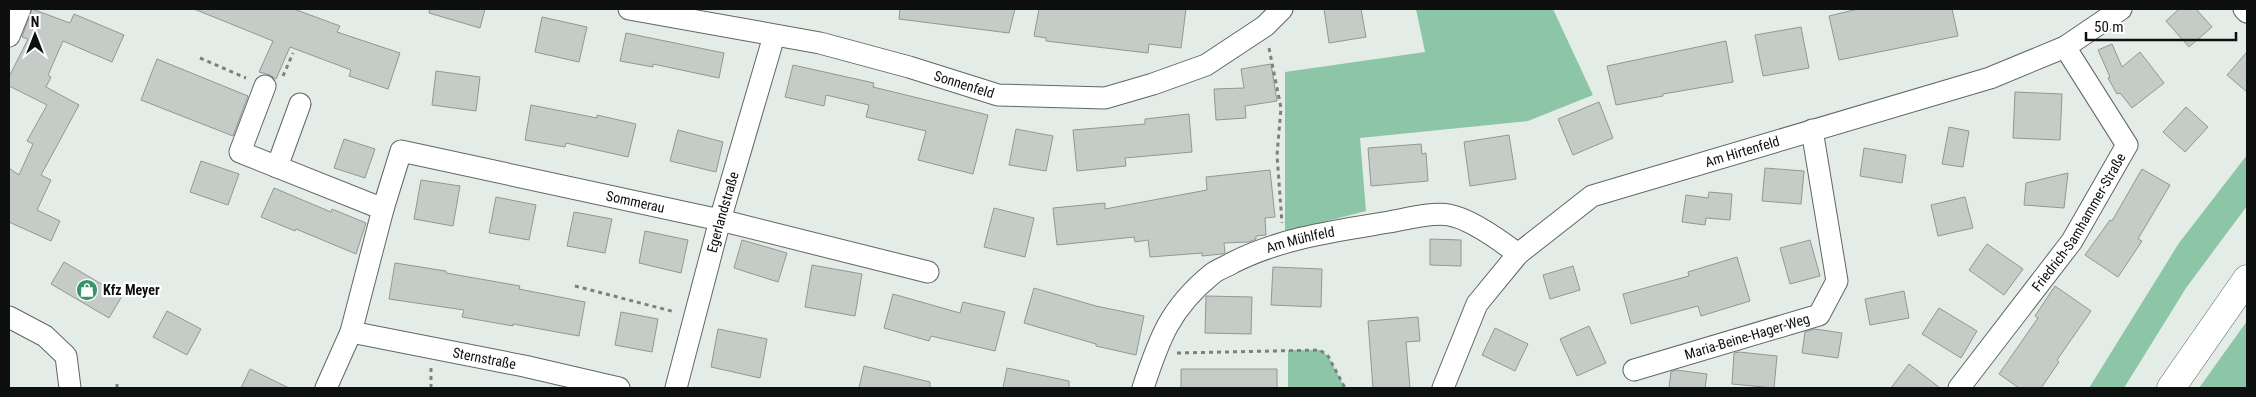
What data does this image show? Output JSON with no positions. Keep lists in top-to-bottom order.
{
  "streets": {
    "street": [
      "Sonnenfeld",
      "Am Hirtenfeld",
      "Sommerau",
      "Egerlandstraße",
      "Friedrich-Samhammer-Straße",
      "Am Mühlfeld",
      "Maria-Beine-Hager-Weg",
      "Sternstraße"
    ]
  },
  "crossings": [
    ["Sonnenfeld", "Egerlandstraße"],
    ["Am Hirtenfeld", "Friedrich-Samhammer-Straße"],
    ["Am Hirtenfeld", "Am Mühlfeld"],
    ["Am Hirtenfeld", "Maria-Beine-Hager-Weg"],
    ["Sommerau", "Egerlandstraße"],
    ["Sommerau", "Sternstraße"]
  ],
  "places": {
    "shop": ["Kfz Meyer"]
  },
  "scale_bar": "50 m",
  "north": "top"
}
